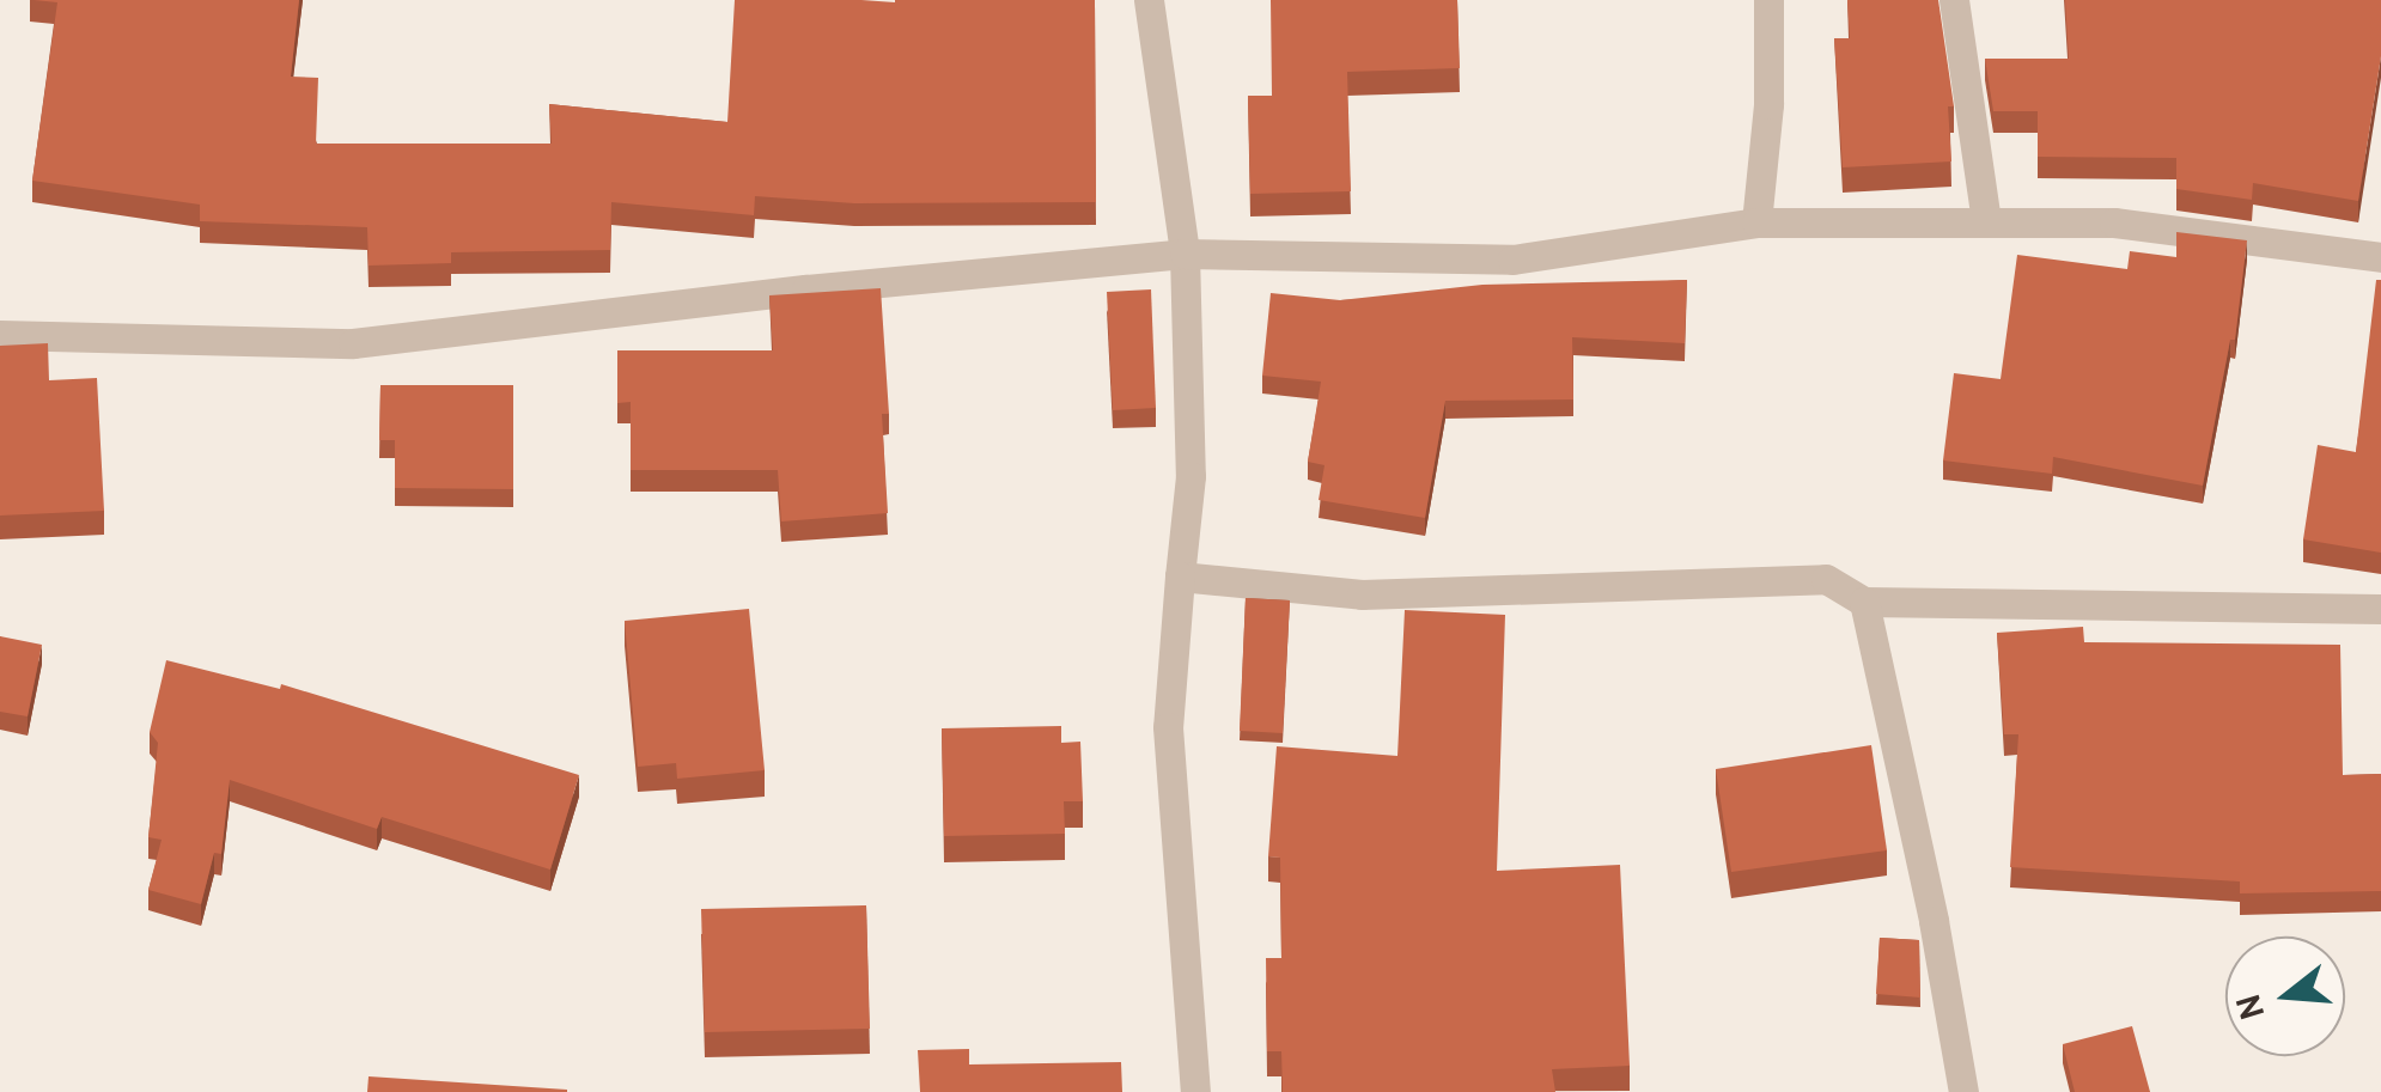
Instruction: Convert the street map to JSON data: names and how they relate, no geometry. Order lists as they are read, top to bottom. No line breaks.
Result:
{"north":"left"}
